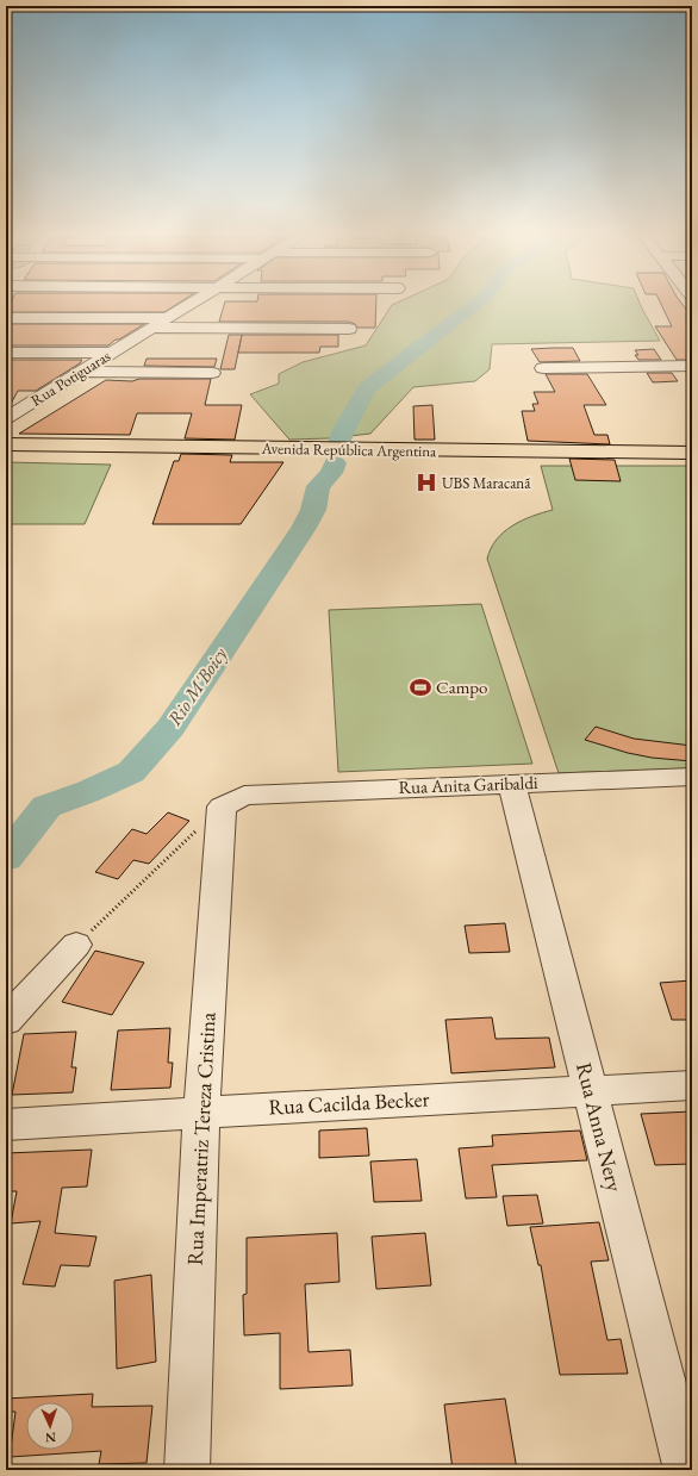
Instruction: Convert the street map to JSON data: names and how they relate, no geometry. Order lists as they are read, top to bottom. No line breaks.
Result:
{"streets":{"main road":["Avenida República Argentina"],"street":["Rua Potiguaras","Rua Anita Garibaldi","Rua Cacilda Becker","Rua Anna Nery","Rua Imperatriz Tereza Cristina"]},"crossings":[["Rua Anita Garibaldi","Rua Anna Nery"],["Rua Anita Garibaldi","Rua Imperatriz Tereza Cristina"],["Rua Cacilda Becker","Rua Anna Nery"],["Rua Cacilda Becker","Rua Imperatriz Tereza Cristina"]],"water":["Rio M'Boicy"],"places":{"hospital":["UBS Maracanã"],"sports":["Campo"]},"north":"bottom"}
